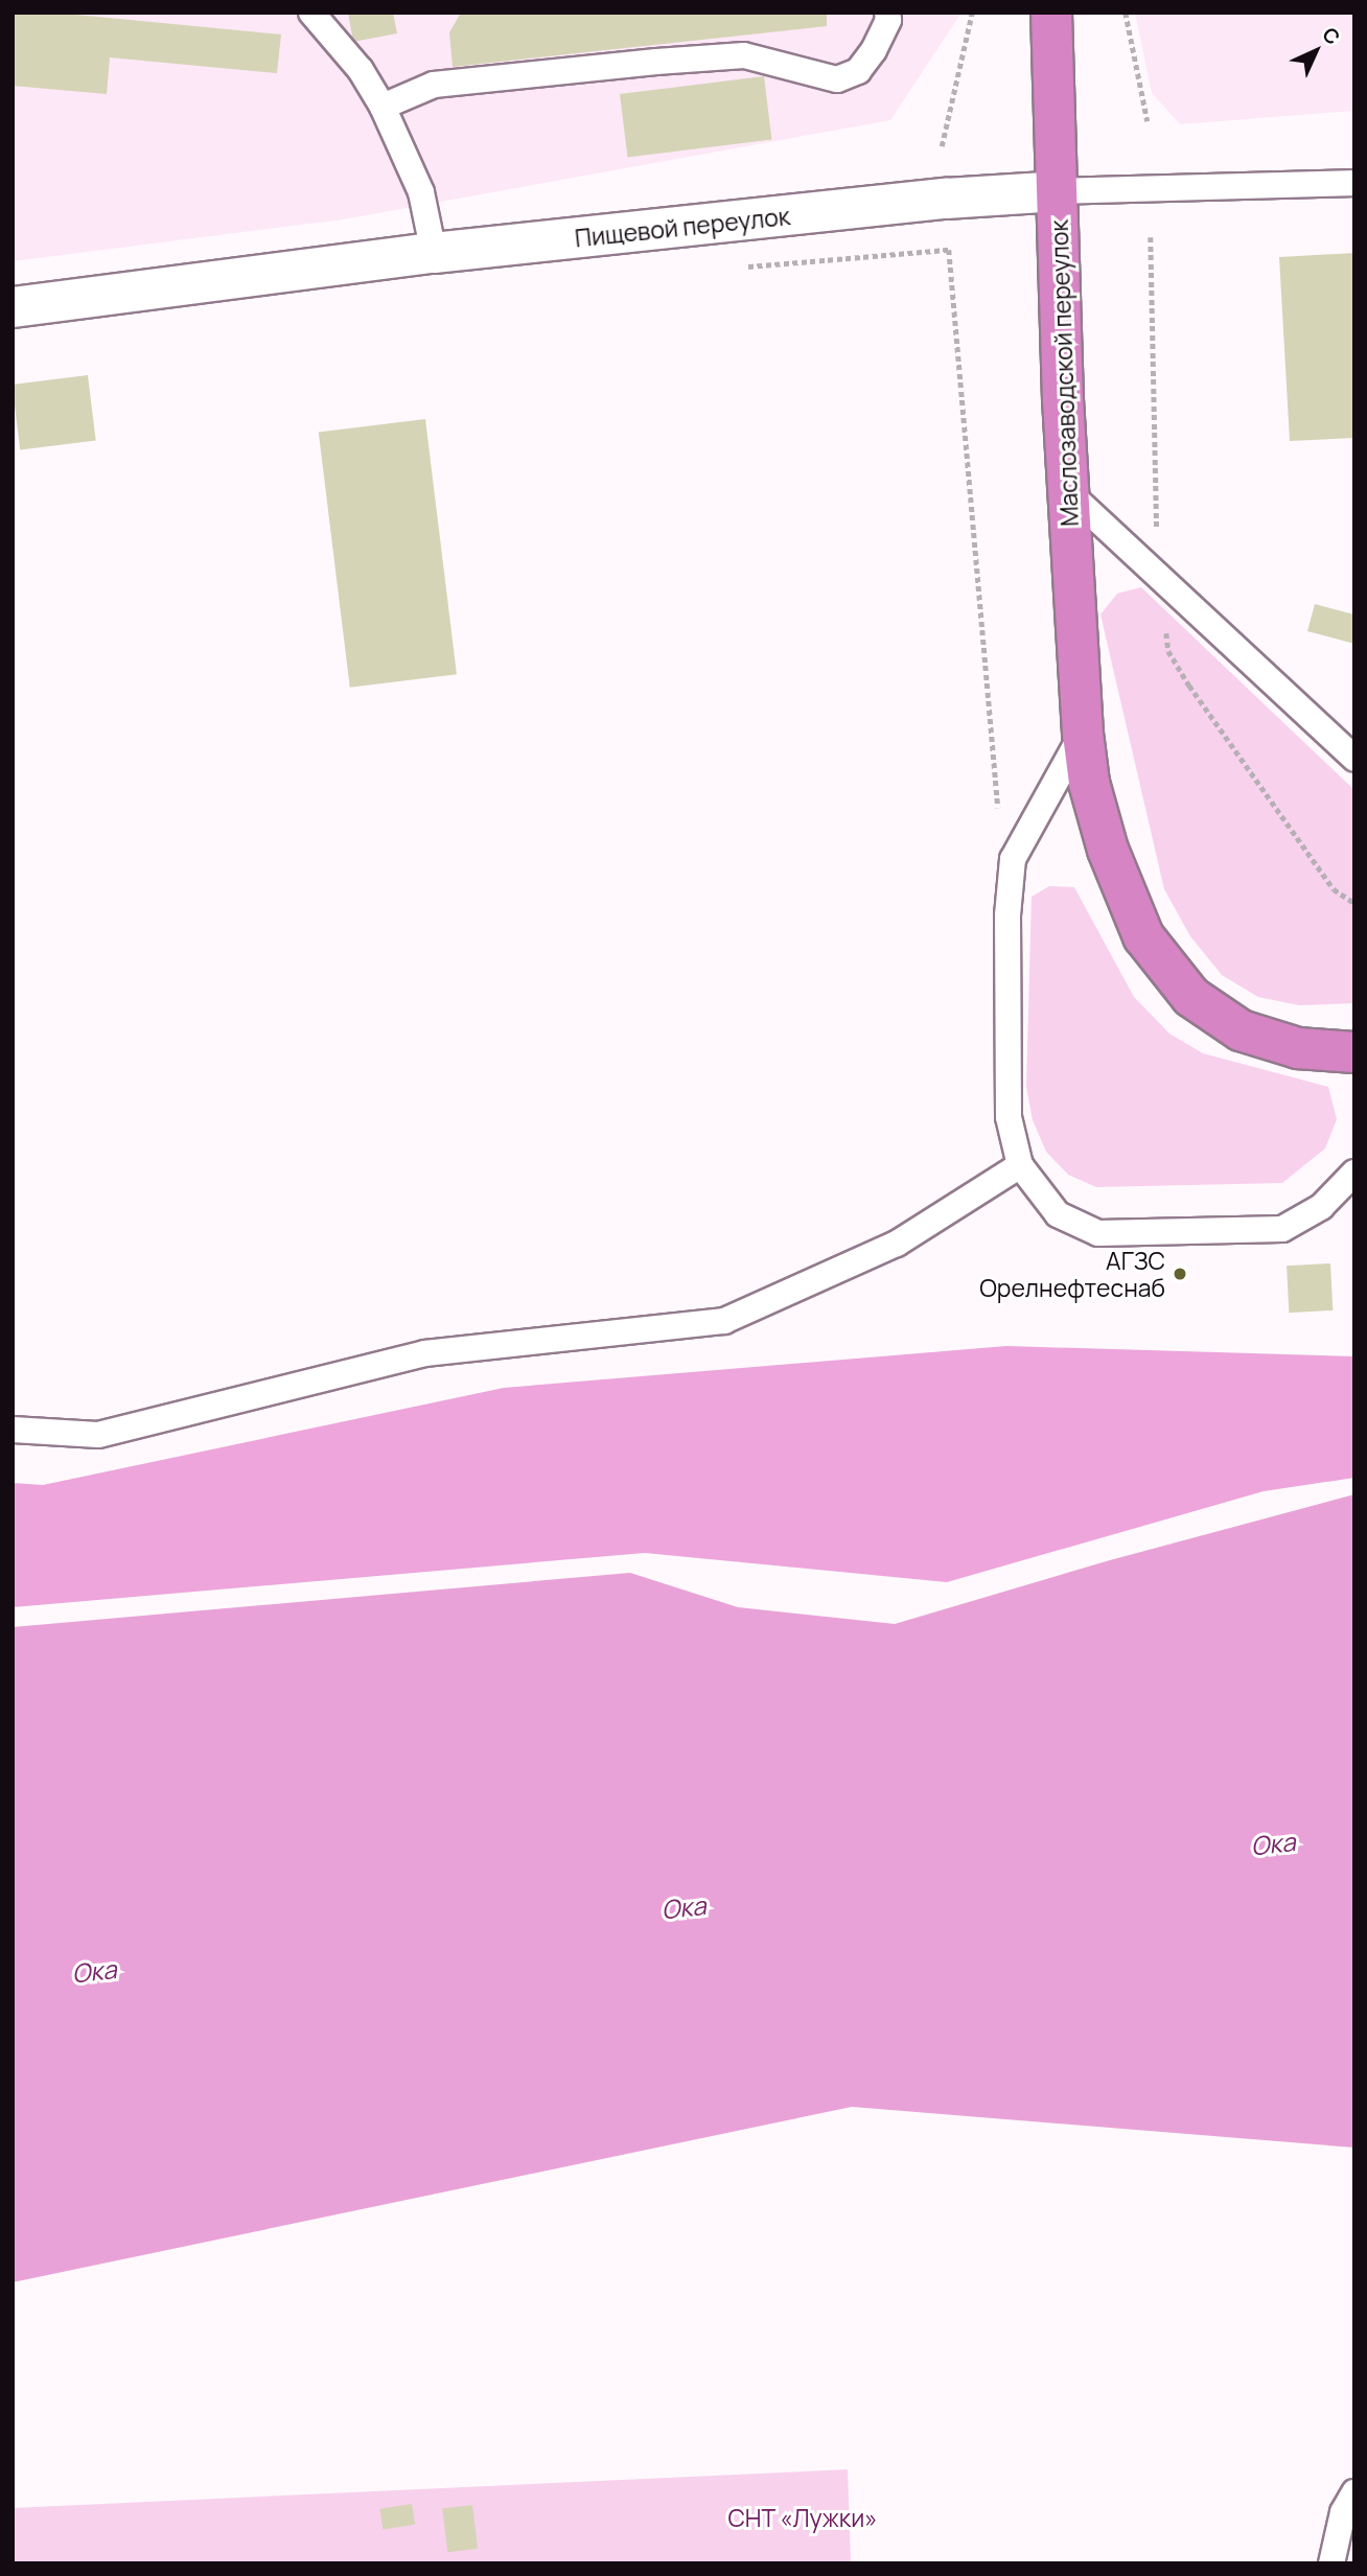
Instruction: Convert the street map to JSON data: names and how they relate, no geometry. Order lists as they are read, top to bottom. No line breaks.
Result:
{"streets":{"highway":["Маслозаводской переулок"],"street":["Пищевой переулок"]},"crossings":[["Пищевой переулок","Маслозаводской переулок"]],"water":["Ока"],"parks":["СНТ «Лужки»"],"places":["АГЗС Орелнефтеснаб"],"north":"top right"}
